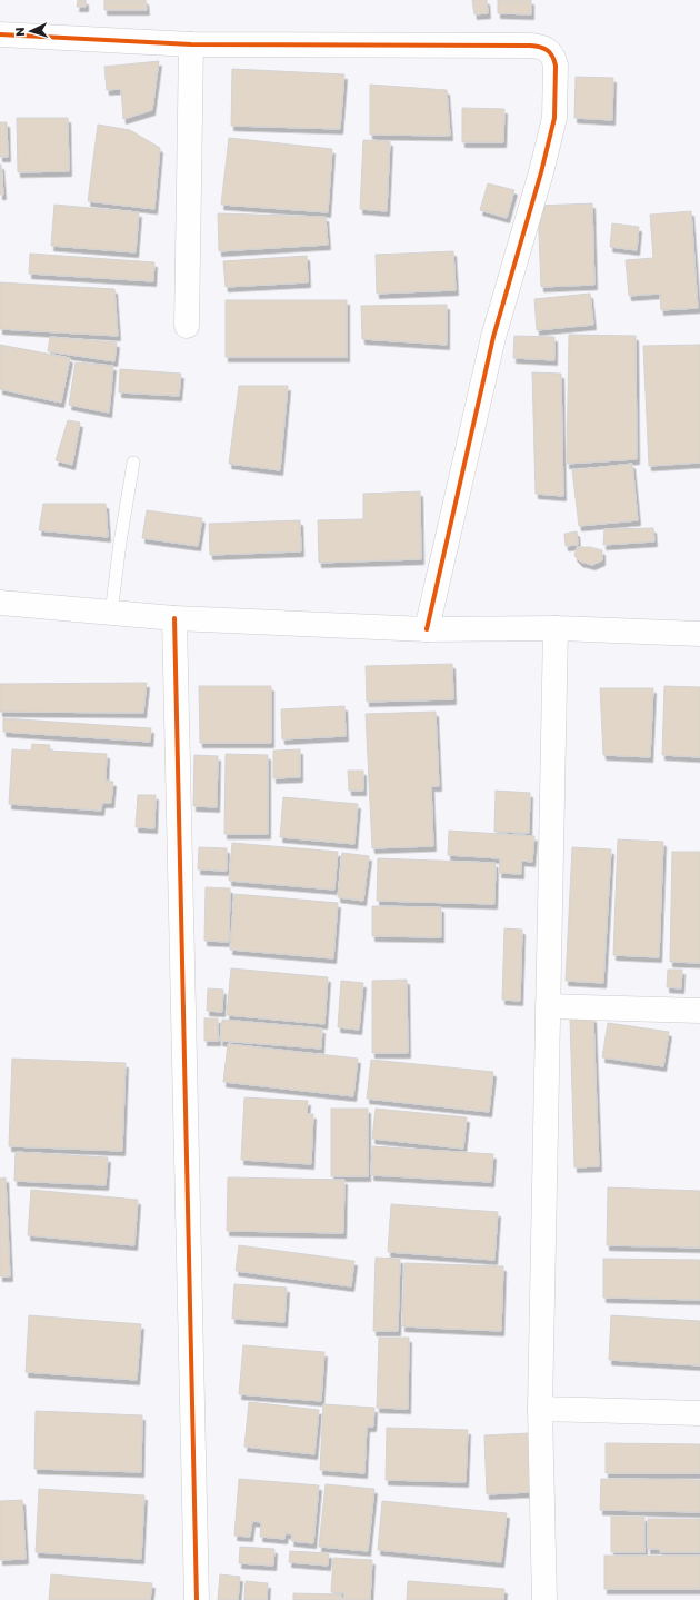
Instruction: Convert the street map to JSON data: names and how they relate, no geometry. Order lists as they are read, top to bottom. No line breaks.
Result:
{"north":"left"}
